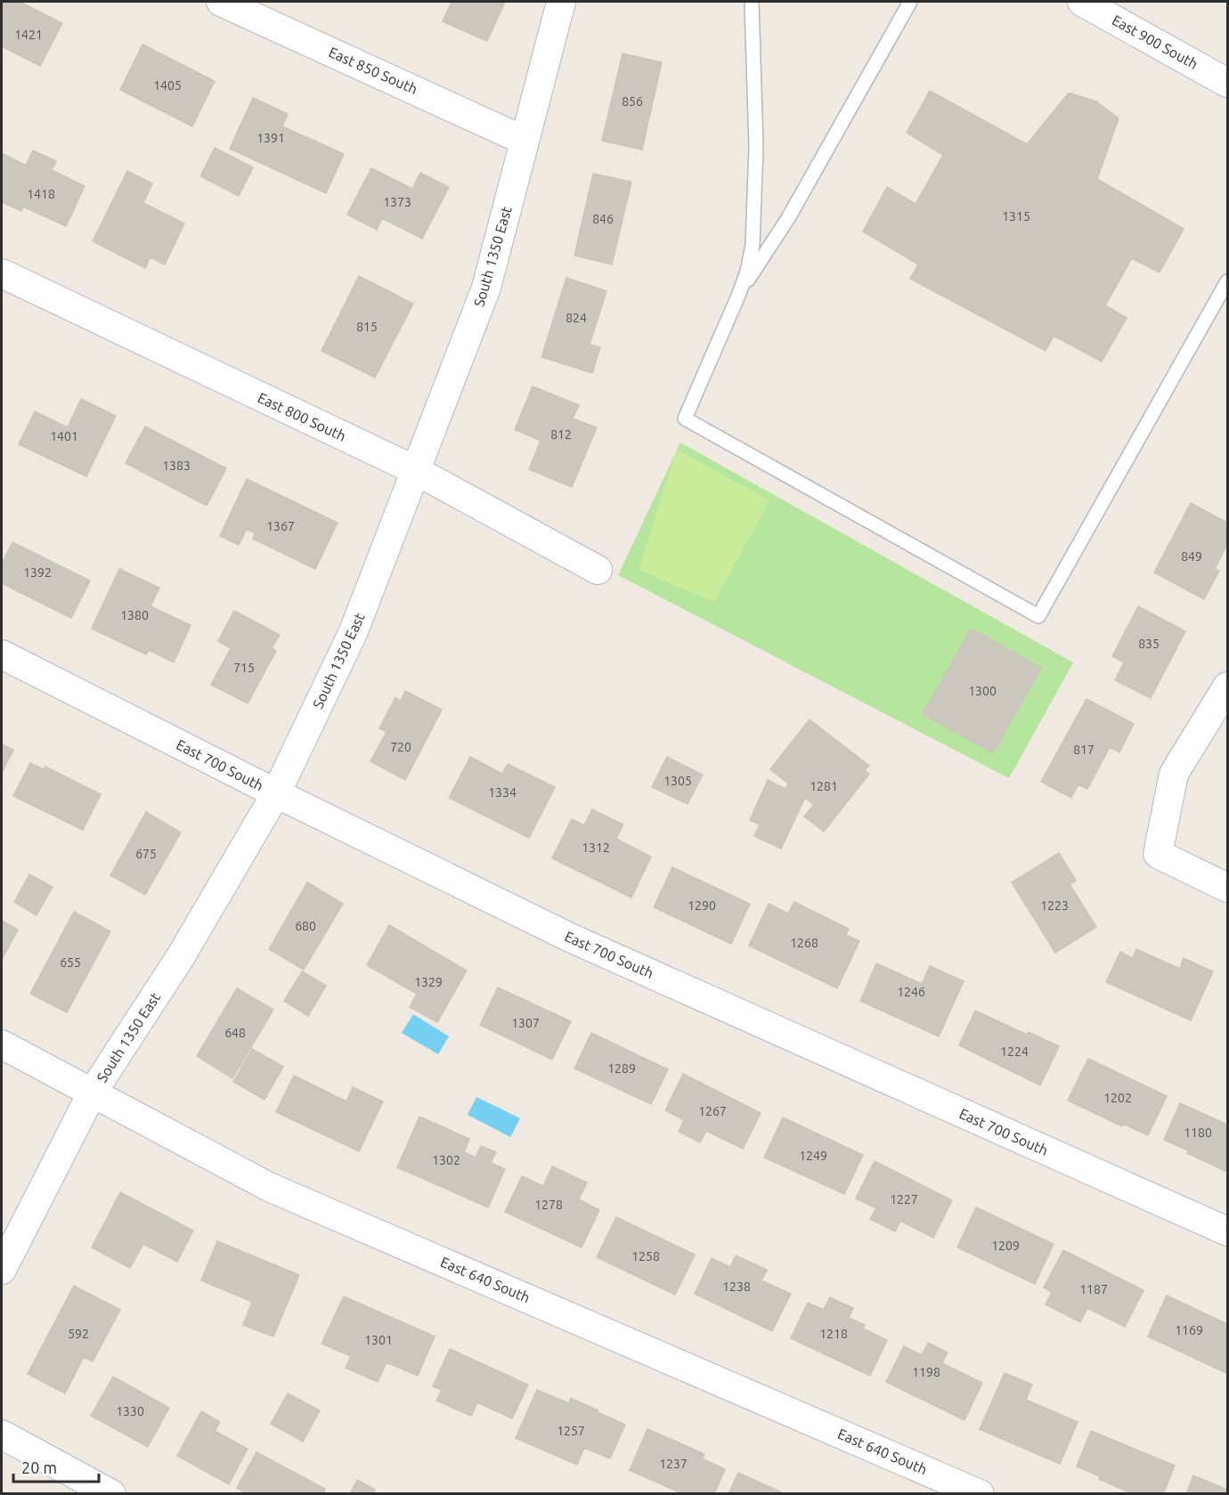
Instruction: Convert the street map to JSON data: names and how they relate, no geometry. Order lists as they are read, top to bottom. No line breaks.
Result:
{"streets":{"street":["East 900 South","East 850 South","South 1350 East","East 800 South","East 700 South","East 640 South"]},"crossings":[["East 850 South","South 1350 East"],["South 1350 East","East 800 South"],["South 1350 East","East 700 South"],["South 1350 East","East 640 South"]],"house_numbers":["1421","1405","856","1391","1418","1373","1315","846","824","815","812","1401","1383","1367","849","1392","1380","835","715","1300","720","817","1305","1281","1334","1312","675","1290","1223","680","1268","655","1329","1246","1307","648","1224","1289","1202","1267","1180","1249","1302","1227","1278","1209","1258","1238","1187","1169","592","1218","1301","1198","1330","1257","1237"],"scale_bar":"20 m"}
